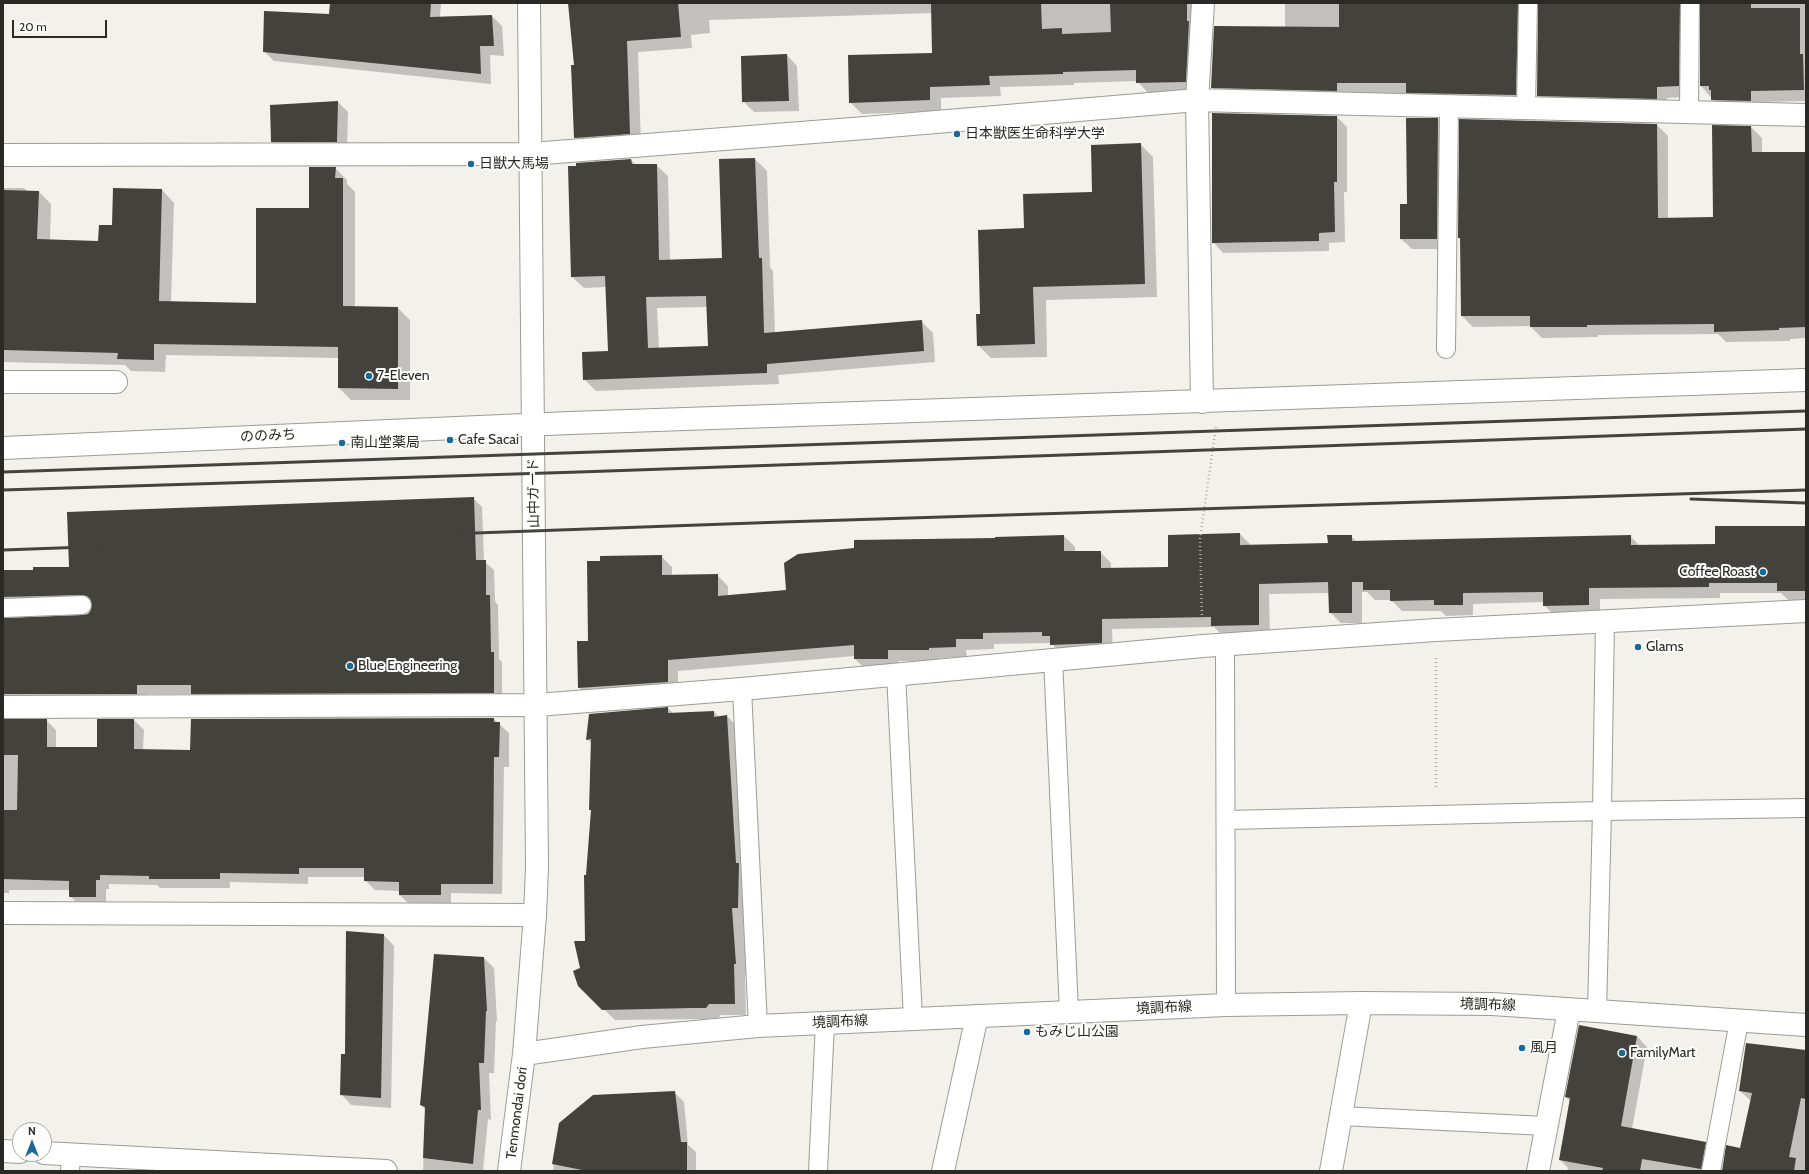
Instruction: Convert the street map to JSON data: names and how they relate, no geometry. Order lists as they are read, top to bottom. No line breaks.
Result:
{"streets":{"street":["ののみち","山中ガード","境調布線","Tenmondai dori"]},"crossings":[["ののみち","山中ガード"],["山中ガード","Tenmondai dori"],["境調布線","Tenmondai dori"]],"places":["日本獣医生命科学大学","日獣大馬場","7-Eleven","Cafe Sacai","南山堂薬局","Coffee Roast","Glams","Blue Engineering","もみじ山公園","風月","FamilyMart"],"scale_bar":"20 m","north":"top"}
